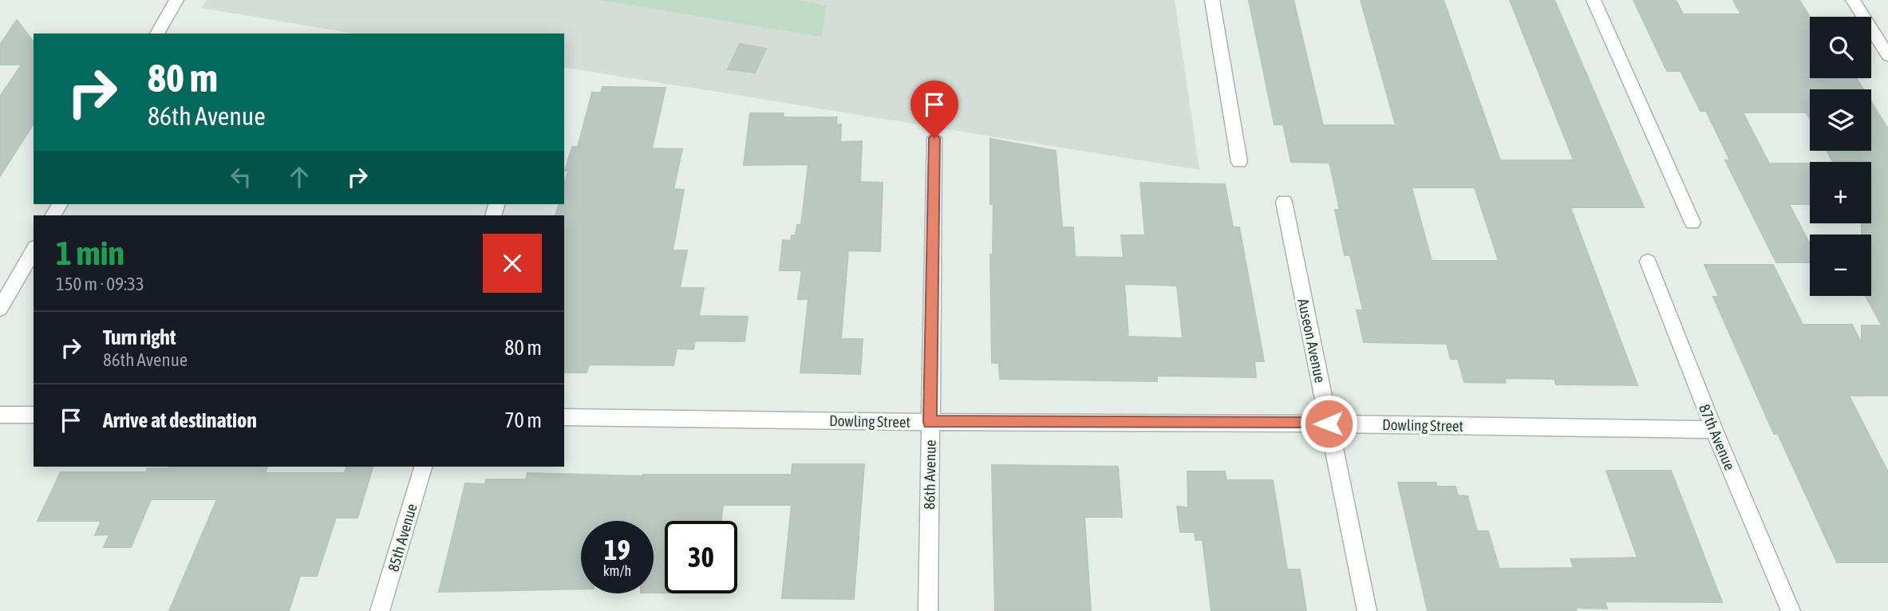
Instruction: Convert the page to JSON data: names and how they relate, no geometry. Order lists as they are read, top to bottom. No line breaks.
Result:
{"streets":{"street":["Auseon Avenue","Dowling Street","87th Avenue","86th Avenue","85th Avenue"]},"crossings":[["Auseon Avenue","Dowling Street"],["Dowling Street","87th Avenue"],["Dowling Street","86th Avenue"]],"page":{"map_buttons":["+","−"],"turn":["80 m","86th Avenue"],"heading":["1 min","150 m · 09:33"],"list":[{"name":"Turn right","note":"86th Avenue","value":"80 m"},{"name":"Arrive at destination","value":"70 m"}],"speed":"19 km/h","limit":"30"}}
